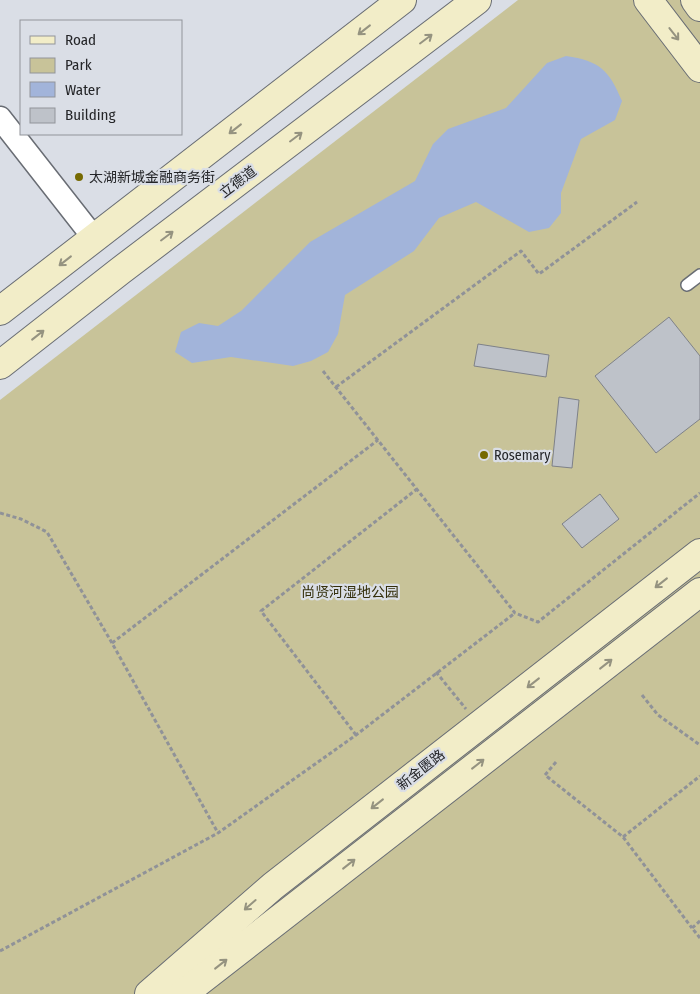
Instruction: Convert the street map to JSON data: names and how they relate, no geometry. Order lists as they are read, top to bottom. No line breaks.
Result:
{"streets":{"street":["立德道","新金匮路"]},"parks":["尚贤河湿地公园"],"places":["太湖新城金融商务街","Rosemary"],"legend":["Road","Park","Water","Building"]}
